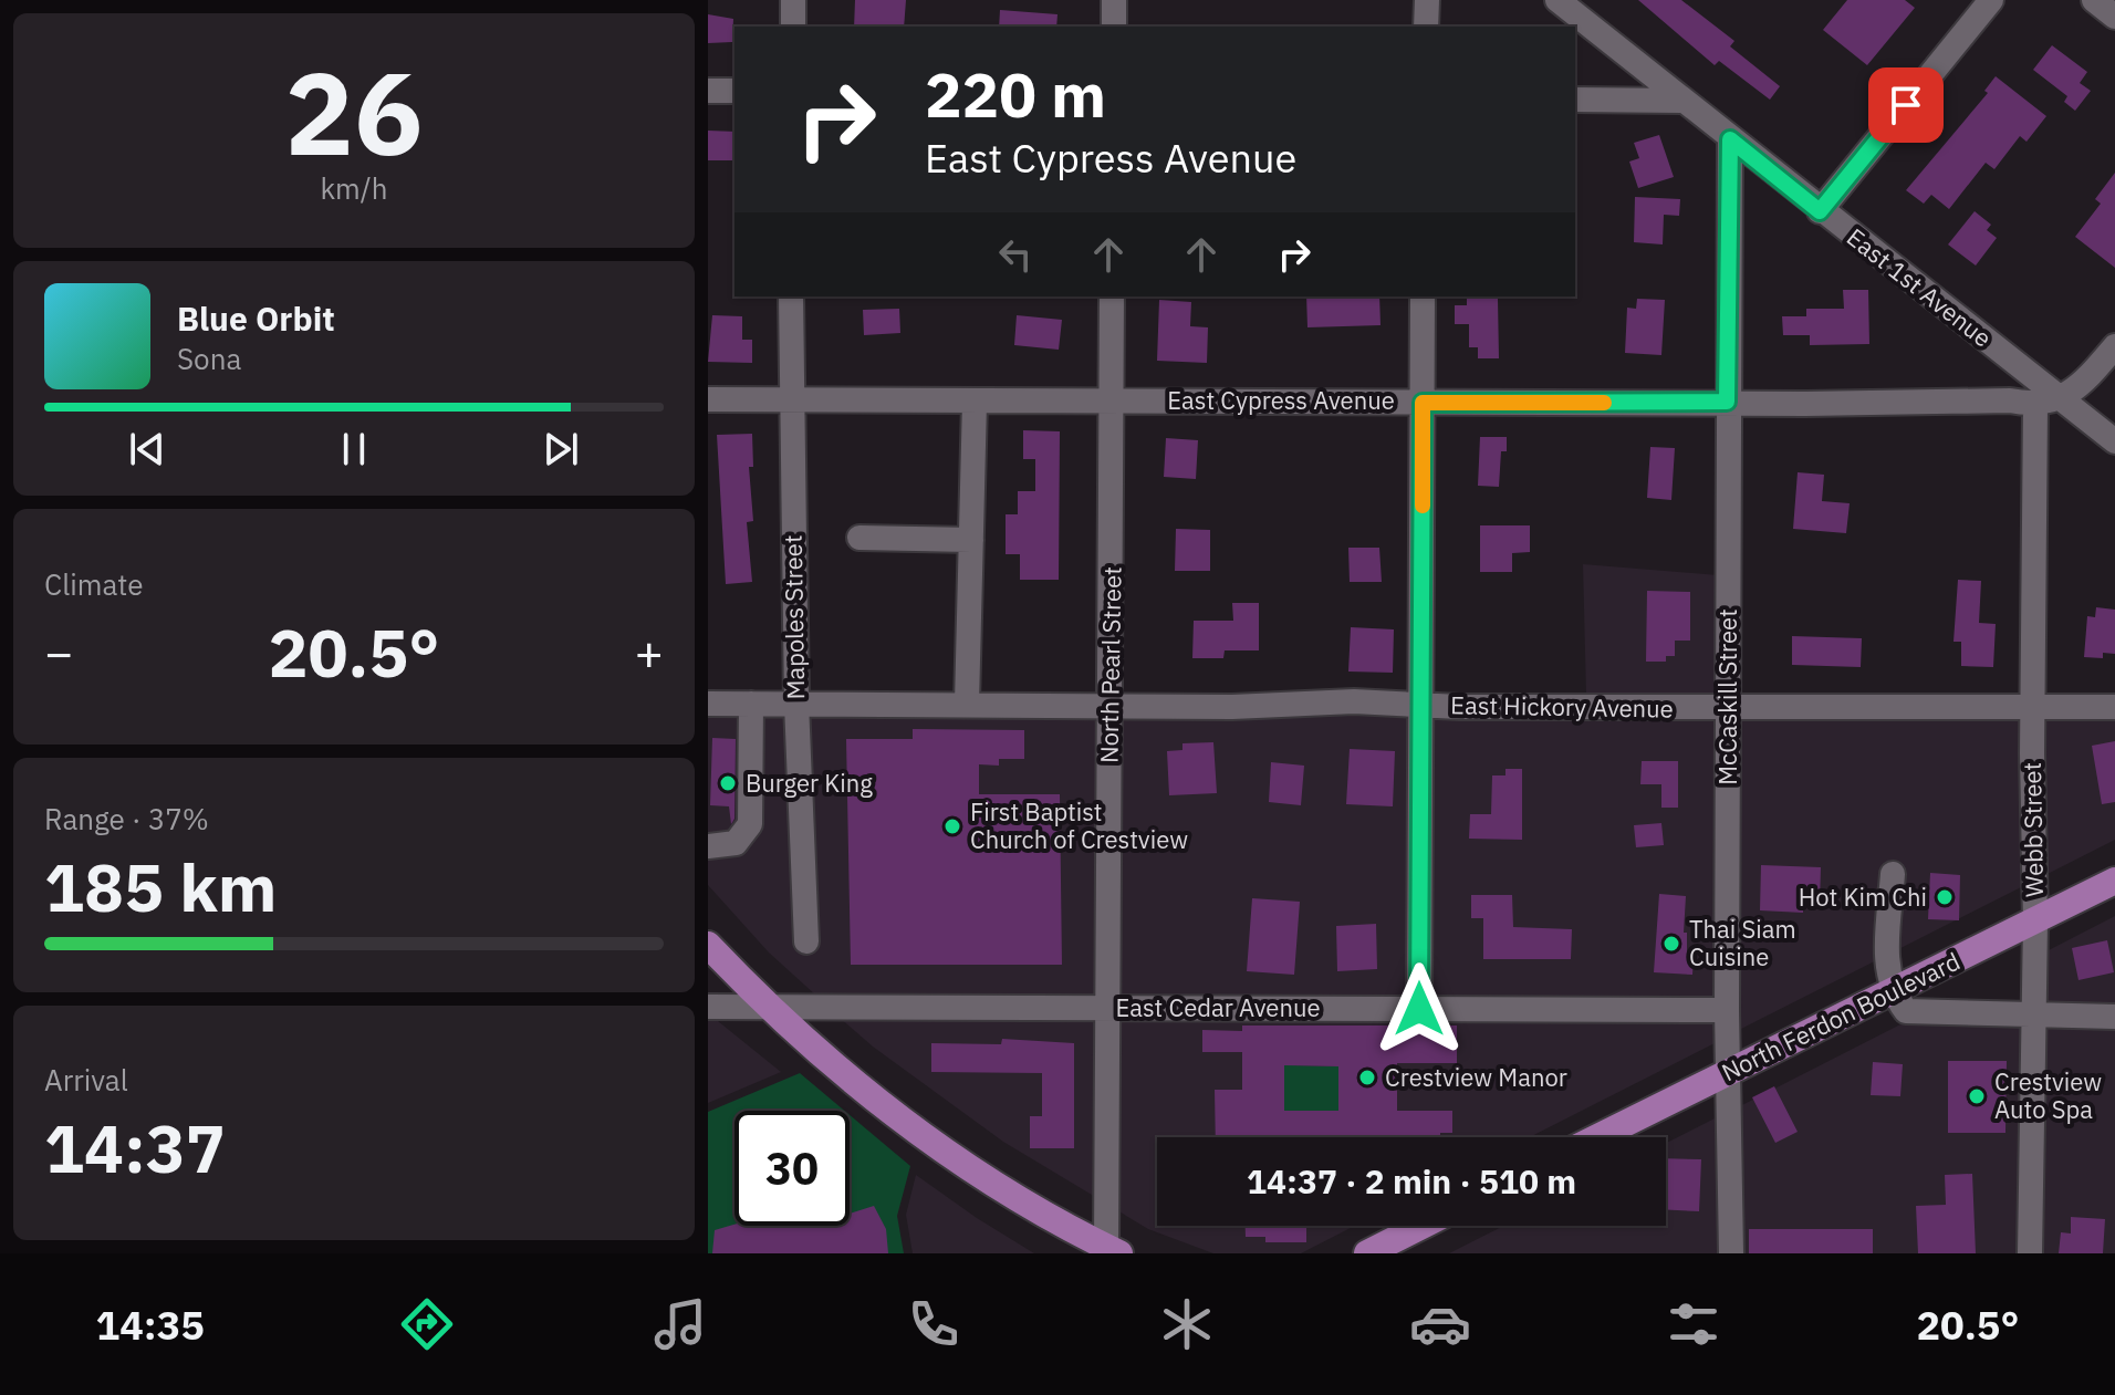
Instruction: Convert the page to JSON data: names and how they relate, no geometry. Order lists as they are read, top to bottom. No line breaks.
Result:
{"streets":{"main road":["North Ferdon Boulevard"],"street":["East 1st Avenue","East Cypress Avenue","Mapoles Street","North Pearl Street","McCaskill Street","East Hickory Avenue","Webb Street","East Cedar Avenue"]},"crossings":[["East 1st Avenue","East Cypress Avenue"],["East 1st Avenue","McCaskill Street"],["East 1st Avenue","Webb Street"],["East Cypress Avenue","Mapoles Street"],["East Cypress Avenue","North Pearl Street"],["East Cypress Avenue","McCaskill Street"],["East Cypress Avenue","Webb Street"],["Mapoles Street","East Hickory Avenue"],["North Pearl Street","East Hickory Avenue"],["North Pearl Street","East Cedar Avenue"],["McCaskill Street","East Hickory Avenue"],["McCaskill Street","East Cedar Avenue"],["McCaskill Street","North Ferdon Boulevard"],["East Hickory Avenue","Webb Street"],["Webb Street","North Ferdon Boulevard"]],"places":["Burger King","First Baptist Church of Crestview","Hot Kim Chi","Thai Siam Cuisine","Crestview Manor","Crestview Auto Spa"],"page":{"tile":[["26","km/h"],"Climate",["Range · 37%","185 km"],["Arrival","14:37"]],"turn":["220 m","East Cypress Avenue"],"song":["Blue Orbit","Sona"],"heat":["−","20.5°","+"],"limit":"30","trip":"14:37 · 2 min · 510 m","tabs":["14:35","20.5°"]}}
